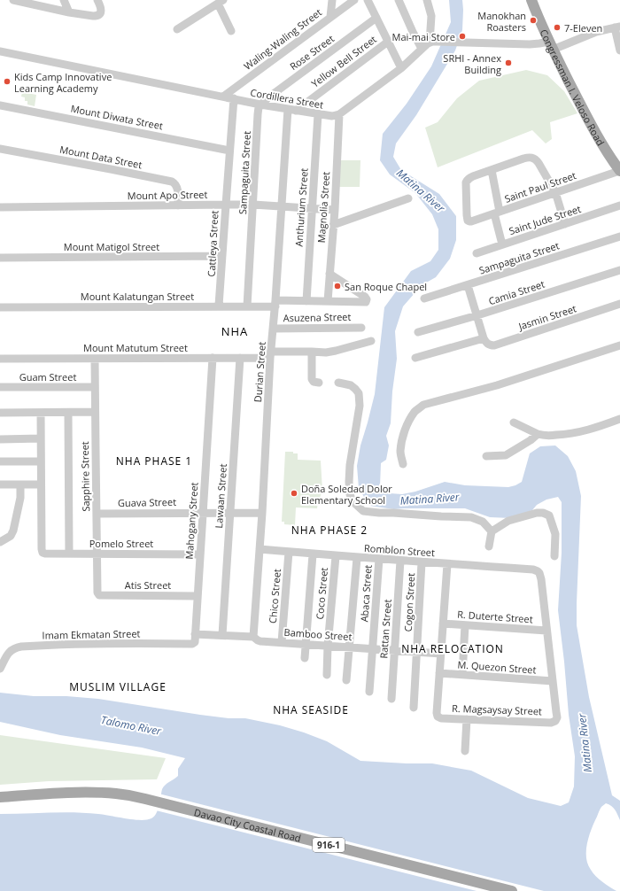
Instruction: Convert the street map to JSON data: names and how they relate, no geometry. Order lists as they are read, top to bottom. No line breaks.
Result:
{"streets":{"main road":["Congressman I. Veloso Road","Davao City Coastal Road","916-1"],"street":["Waling-Waling Street","Rose Street","Yellow Bell Street","Cordillera Street","Mount Diwata Street","Mount Data Street","Sampaguita Street","Saint Paul Street","Mount Apo Street","Anthurium Street","Magnolia Street","Saint Jude Street","Cattleya Street","Mount Matigol Street","Camia Street","Mount Kalatungan Street","Asuzena Street","Jasmin Street","Mount Matutum Street","Durian Street","Guam Street","Sapphire Street","Lawaan Street","Guava Street","Mahogany Street","Pomelo Street","Romblon Street","Atis Street","Coco Street","Abaca Street","Chico Street","Cogon Street","R. Duterte Street","Rattan Street","Imam Ekmatan Street","Bamboo Street","M. Quezon Street","R. Magsaysay Street"]},"crossings":[["Waling-Waling Street","Cordillera Street"],["Rose Street","Cordillera Street"],["Rose Street","Sampaguita Street"],["Yellow Bell Street","Cordillera Street"],["Yellow Bell Street","Durian Street"],["Congressman I. Veloso Road","Saint Paul Street"],["Cordillera Street","Sampaguita Street"],["Cordillera Street","Anthurium Street"],["Cordillera Street","Magnolia Street"],["Cordillera Street","Cattleya Street"],["Cordillera Street","Durian Street"],["Mount Diwata Street","Cattleya Street"],["Mount Data Street","Mount Apo Street"],["Sampaguita Street","Mount Apo Street"],["Sampaguita Street","Mount Kalatungan Street"],["Mount Apo Street","Anthurium Street"],["Mount Apo Street","Magnolia Street"],["Mount Apo Street","Cattleya Street"],["Mount Apo Street","Durian Street"],["Anthurium Street","Mount Kalatungan Street"],["Magnolia Street","Mount Kalatungan Street"],["Cattleya Street","Mount Matigol Street"],["Cattleya Street","Mount Kalatungan Street"],["Mount Kalatungan Street","Durian Street"],["Asuzena Street","Durian Street"],["Mount Matutum Street","Durian Street"],["Mount Matutum Street","Sapphire Street"],["Mount Matutum Street","Lawaan Street"],["Mount Matutum Street","Mahogany Street"],["Durian Street","Guava Street"],["Durian Street","Romblon Street"],["Durian Street","Bamboo Street"],["Guam Street","Sapphire Street"],["Sapphire Street","Guava Street"],["Sapphire Street","Pomelo Street"],["Sapphire Street","Atis Street"],["Lawaan Street","Guava Street"],["Lawaan Street","Bamboo Street"],["Guava Street","Mahogany Street"],["Mahogany Street","Pomelo Street"],["Mahogany Street","Atis Street"],["Mahogany Street","Imam Ekmatan Street"],["Mahogany Street","Bamboo Street"],["Romblon Street","Coco Street"],["Romblon Street","Abaca Street"],["Romblon Street","Chico Street"],["Romblon Street","Cogon Street"],["Romblon Street","R. Duterte Street"],["Romblon Street","Rattan Street"],["Coco Street","Bamboo Street"],["Abaca Street","Bamboo Street"],["Chico Street","Bamboo Street"],["Cogon Street","Bamboo Street"],["Rattan Street","Bamboo Street"],["M. Quezon Street","R. Magsaysay Street"]],"districts":["NHA","NHA PHASE 1","NHA PHASE 2","NHA RELOCATION","MUSLIM VILLAGE","NHA SEASIDE"],"water":["Matina River","Talomo River"],"places":["Manokhan Roasters","7-Eleven","Mai-mai Store","SRHI - Annex Building","Kids Camp Innovative Learning Academy","San Roque Chapel","Doña Soledad Dolor Elementary School"]}
